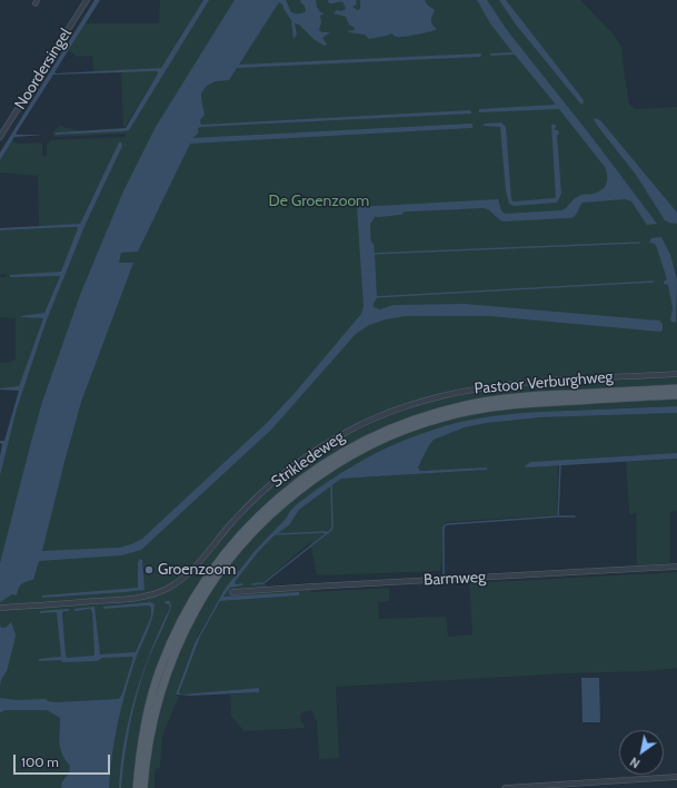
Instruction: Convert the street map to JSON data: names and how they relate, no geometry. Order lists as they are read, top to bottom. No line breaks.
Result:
{"streets":{"main road":["Strikledeweg"],"street":["Noordersingel","Pastoor Verburghweg","Barmweg"]},"parks":["De Groenzoom"],"places":["Groenzoom"],"scale_bar":"100 m","north":"bottom left"}
